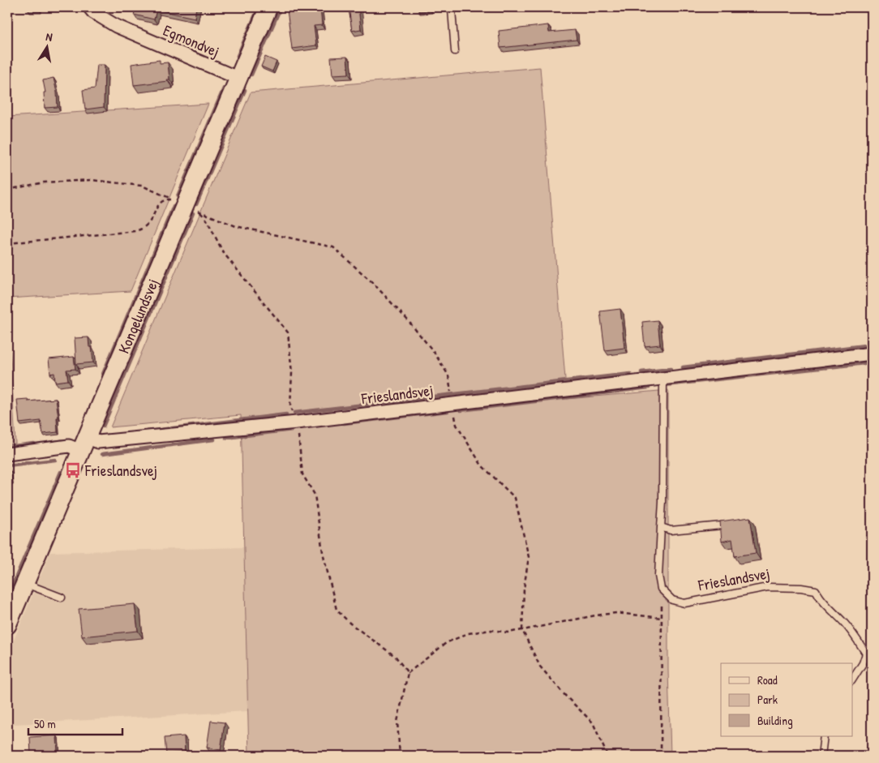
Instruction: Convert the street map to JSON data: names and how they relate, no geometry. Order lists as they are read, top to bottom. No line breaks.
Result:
{"streets":{"street":["Egmondvej","Kongelundsvej","Frieslandsvej"]},"crossings":[["Egmondvej","Kongelundsvej"],["Kongelundsvej","Frieslandsvej"]],"places":{"bus stop":["Frieslandsvej"]},"legend":["Road","Park","Building"],"scale_bar":"50 m","north":"top"}
